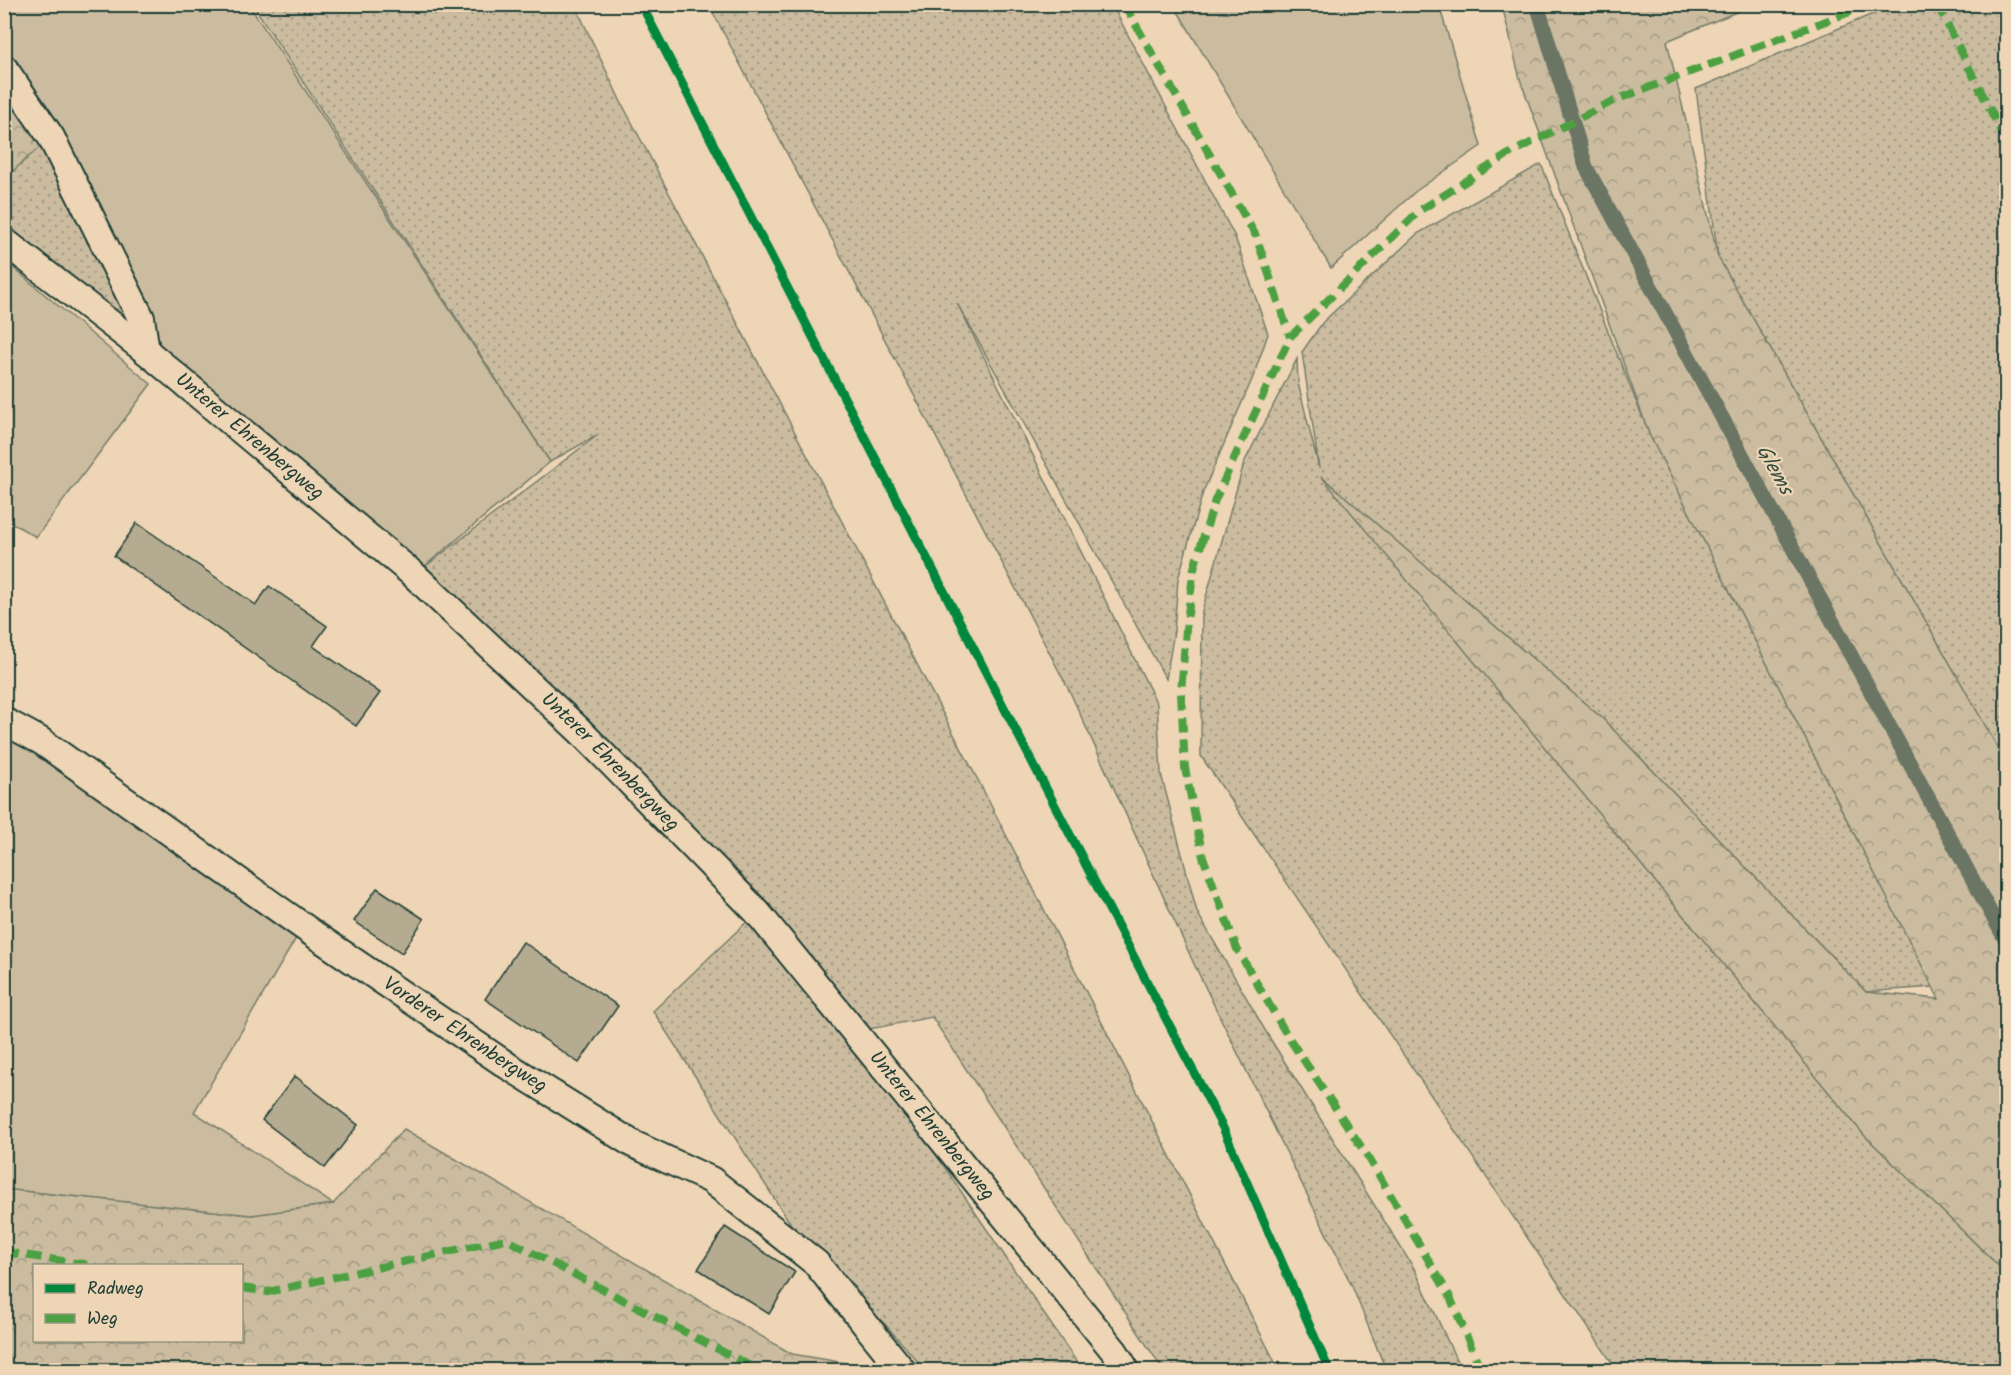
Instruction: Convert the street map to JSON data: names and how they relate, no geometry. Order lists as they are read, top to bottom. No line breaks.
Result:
{"streets":{"lane":["Unterer Ehrenbergweg","Vorderer Ehrenbergweg"]},"water":["Glems"],"legend":["Radweg","Weg"]}
